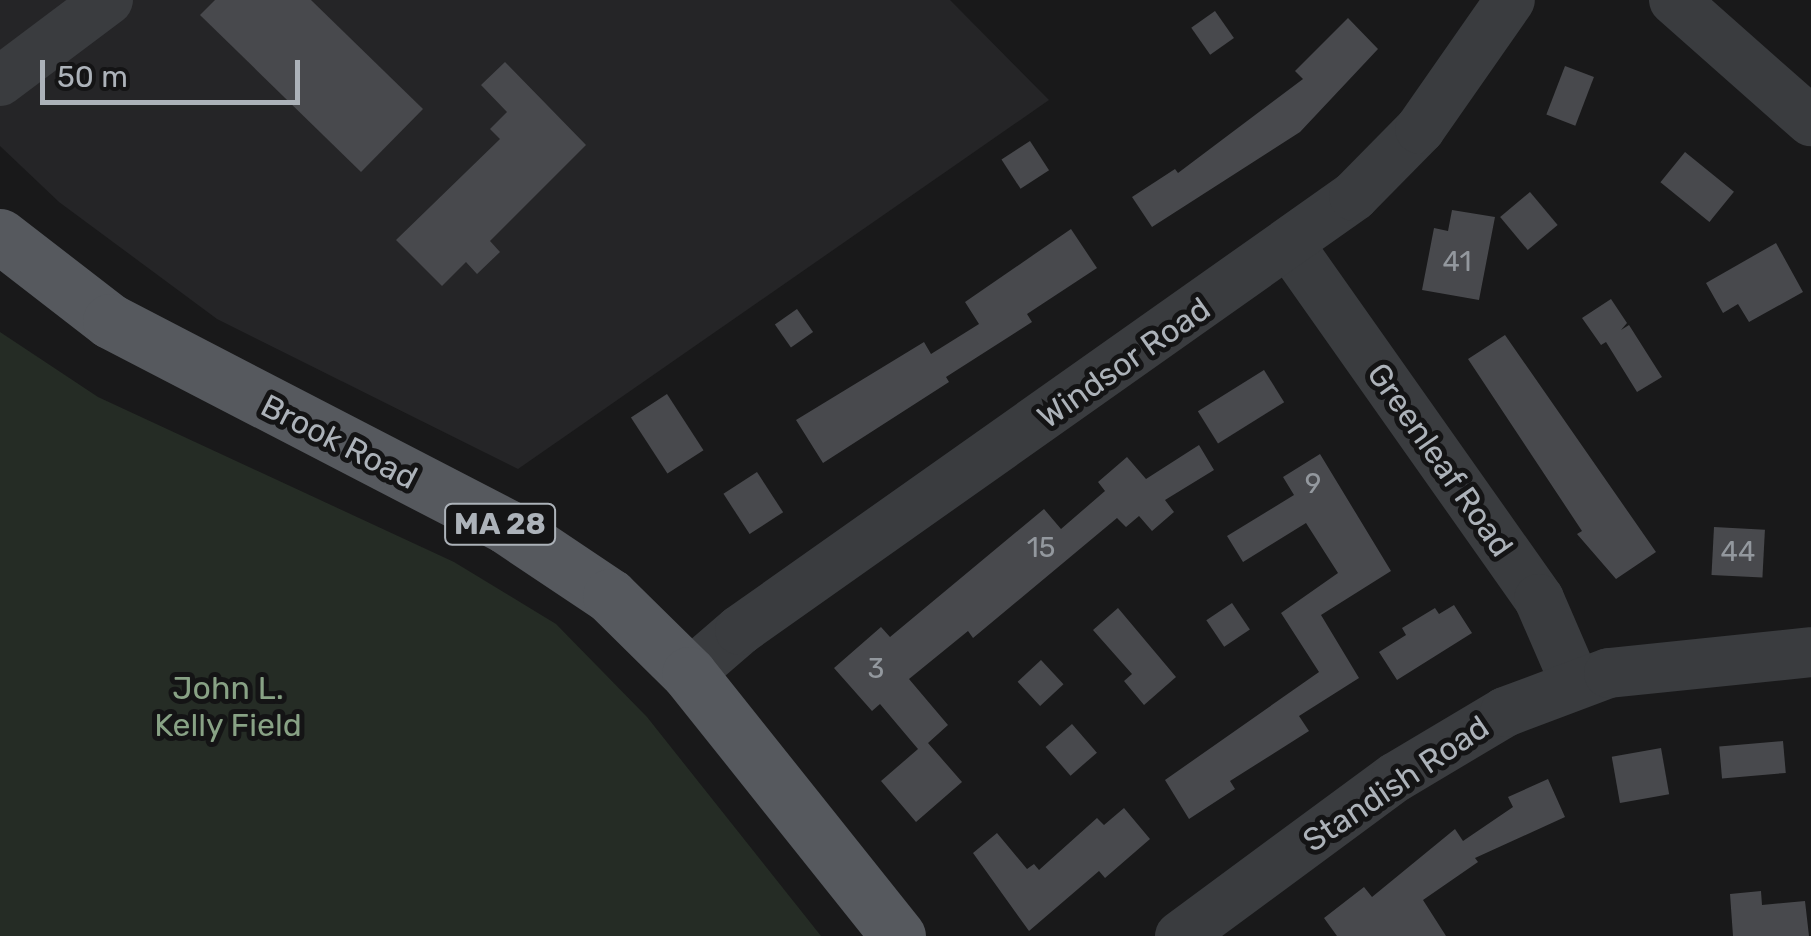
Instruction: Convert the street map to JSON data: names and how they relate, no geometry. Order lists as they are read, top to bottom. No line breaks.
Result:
{"streets":{"main road":["Brook Road","MA 28"],"street":["Windsor Road","Greenleaf Road","Standish Road"]},"crossings":[["Windsor Road","Brook Road"],["Windsor Road","Greenleaf Road"],["Greenleaf Road","Standish Road"]],"parks":["John L. Kelly Field"],"house_numbers":["41","9","15","44","3"],"scale_bar":"50 m"}
